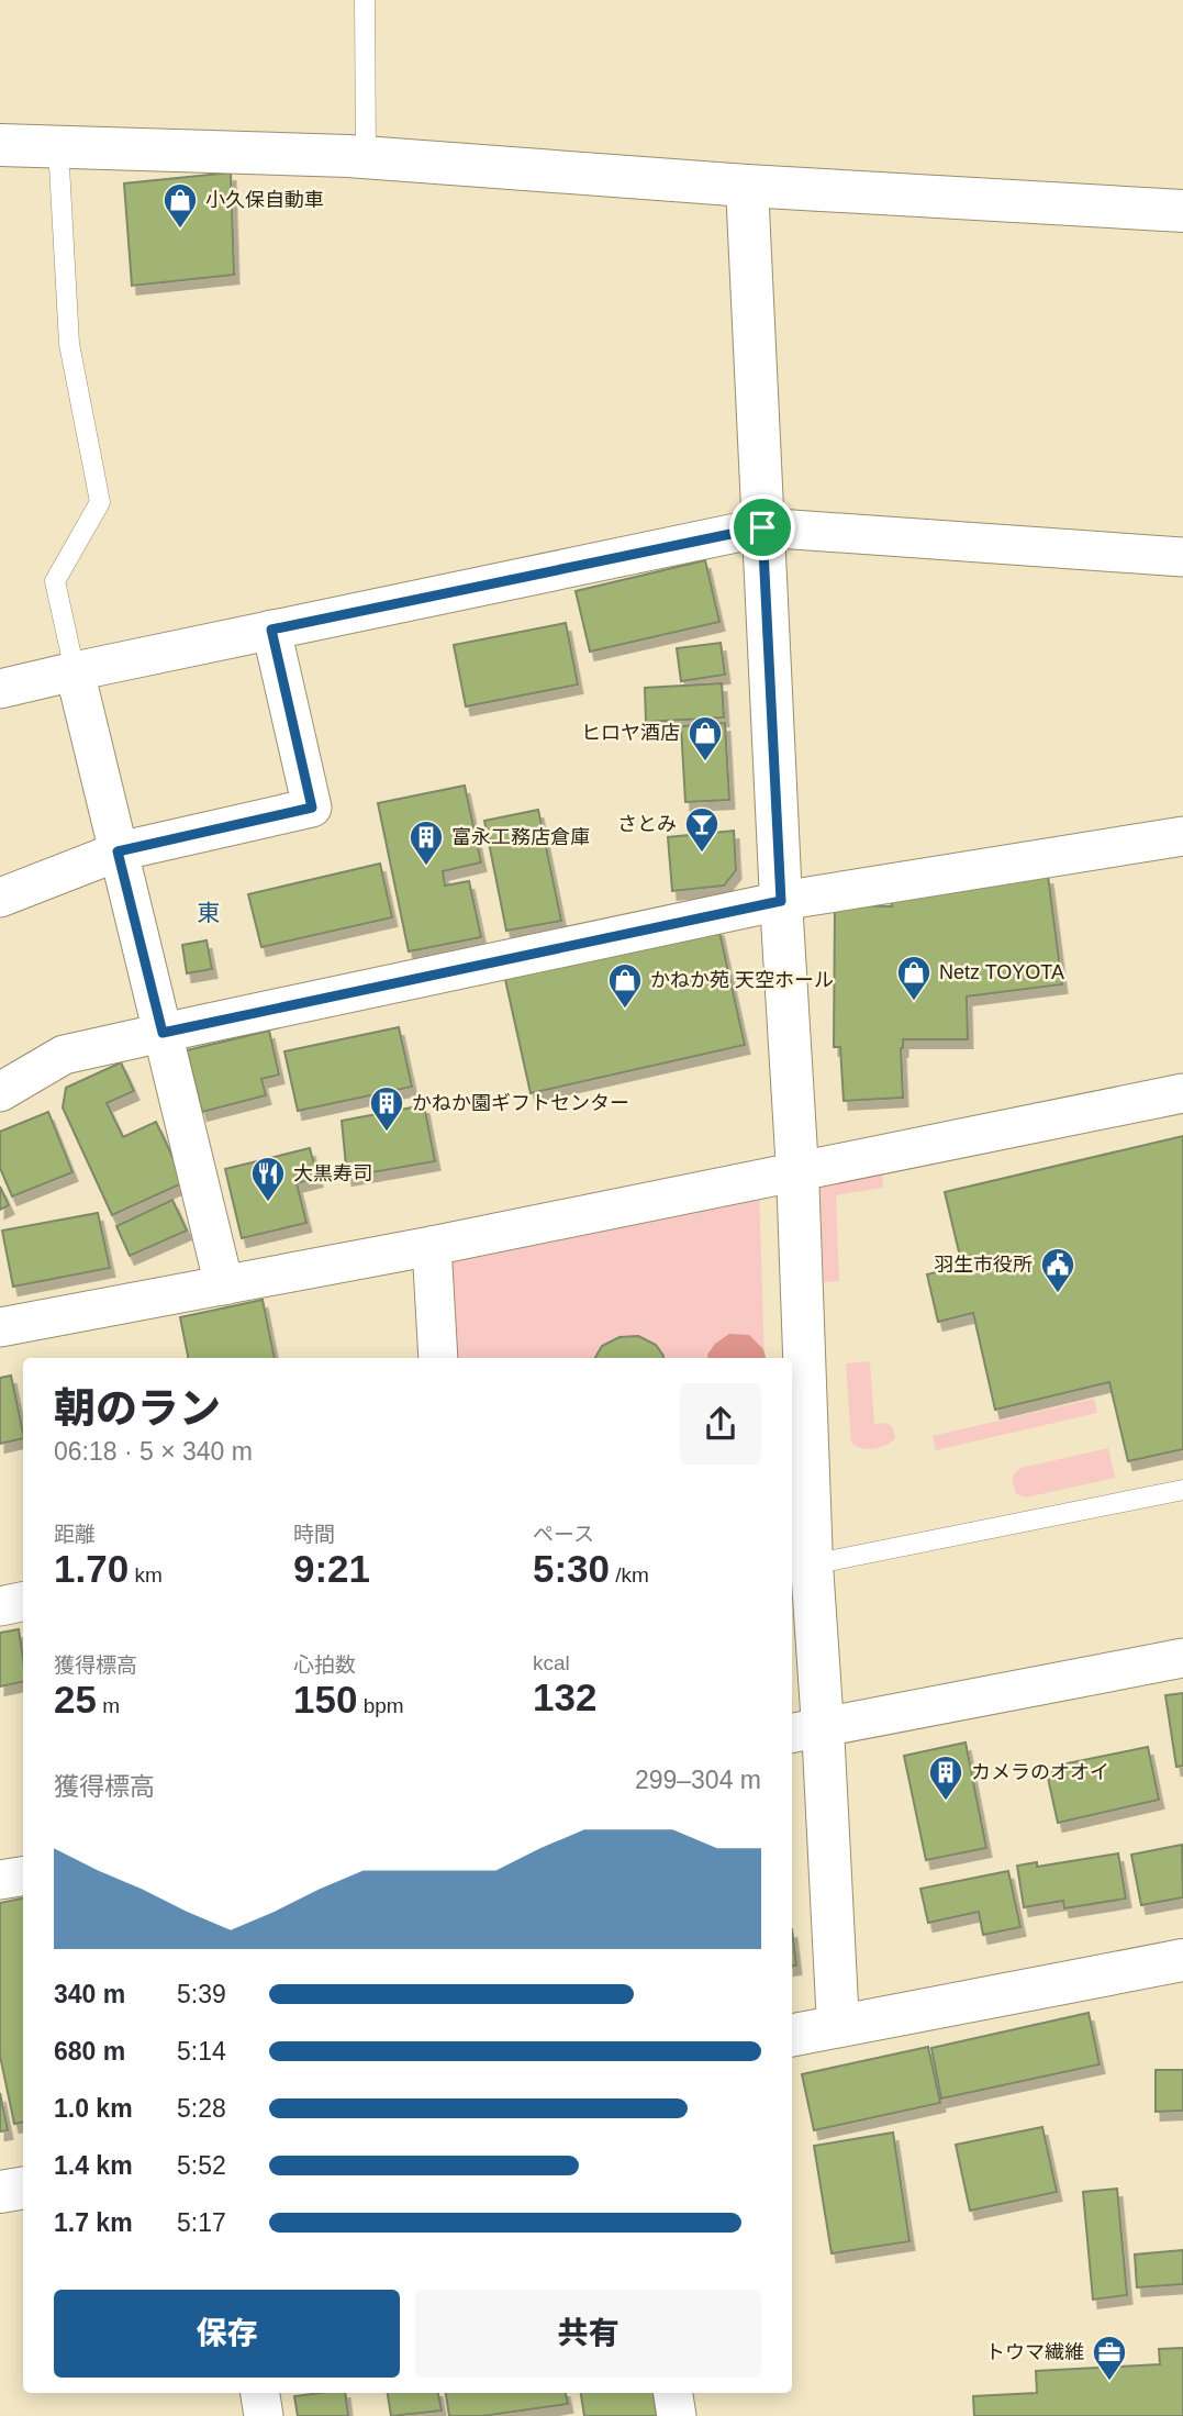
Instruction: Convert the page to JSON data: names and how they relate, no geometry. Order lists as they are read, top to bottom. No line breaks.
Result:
{"districts":["東"],"places":{"shop":["小久保自動車","ヒロヤ酒店","Netz TOYOTA","かねか苑 天空ホール"],"bar":["さとみ"],"building":["富永工務店倉庫","かねか園ギフトセンター","カメラのオオイ"],"restaurant":["大黒寿司"],"public building":["羽生市役所"],"office":["トウマ繊維"]},"page":{"heading":["朝のラン","06:18 · 5 × 340 m"],"stats":[["距離","1.70 km"],["時間","9:21"],["ペース","5:30 /km"],["獲得標高","25 m"],["心拍数","150 bpm"],["kcal","132"]],"chart":["獲得標高","299–304 m"],"list":[{"name":"340 m","note":"5:39"},{"name":"680 m","note":"5:14"},{"name":"1.0 km","note":"5:28"},{"name":"1.4 km","note":"5:52"},{"name":"1.7 km","note":"5:17"}],"buttons":["保存","共有"]}}
